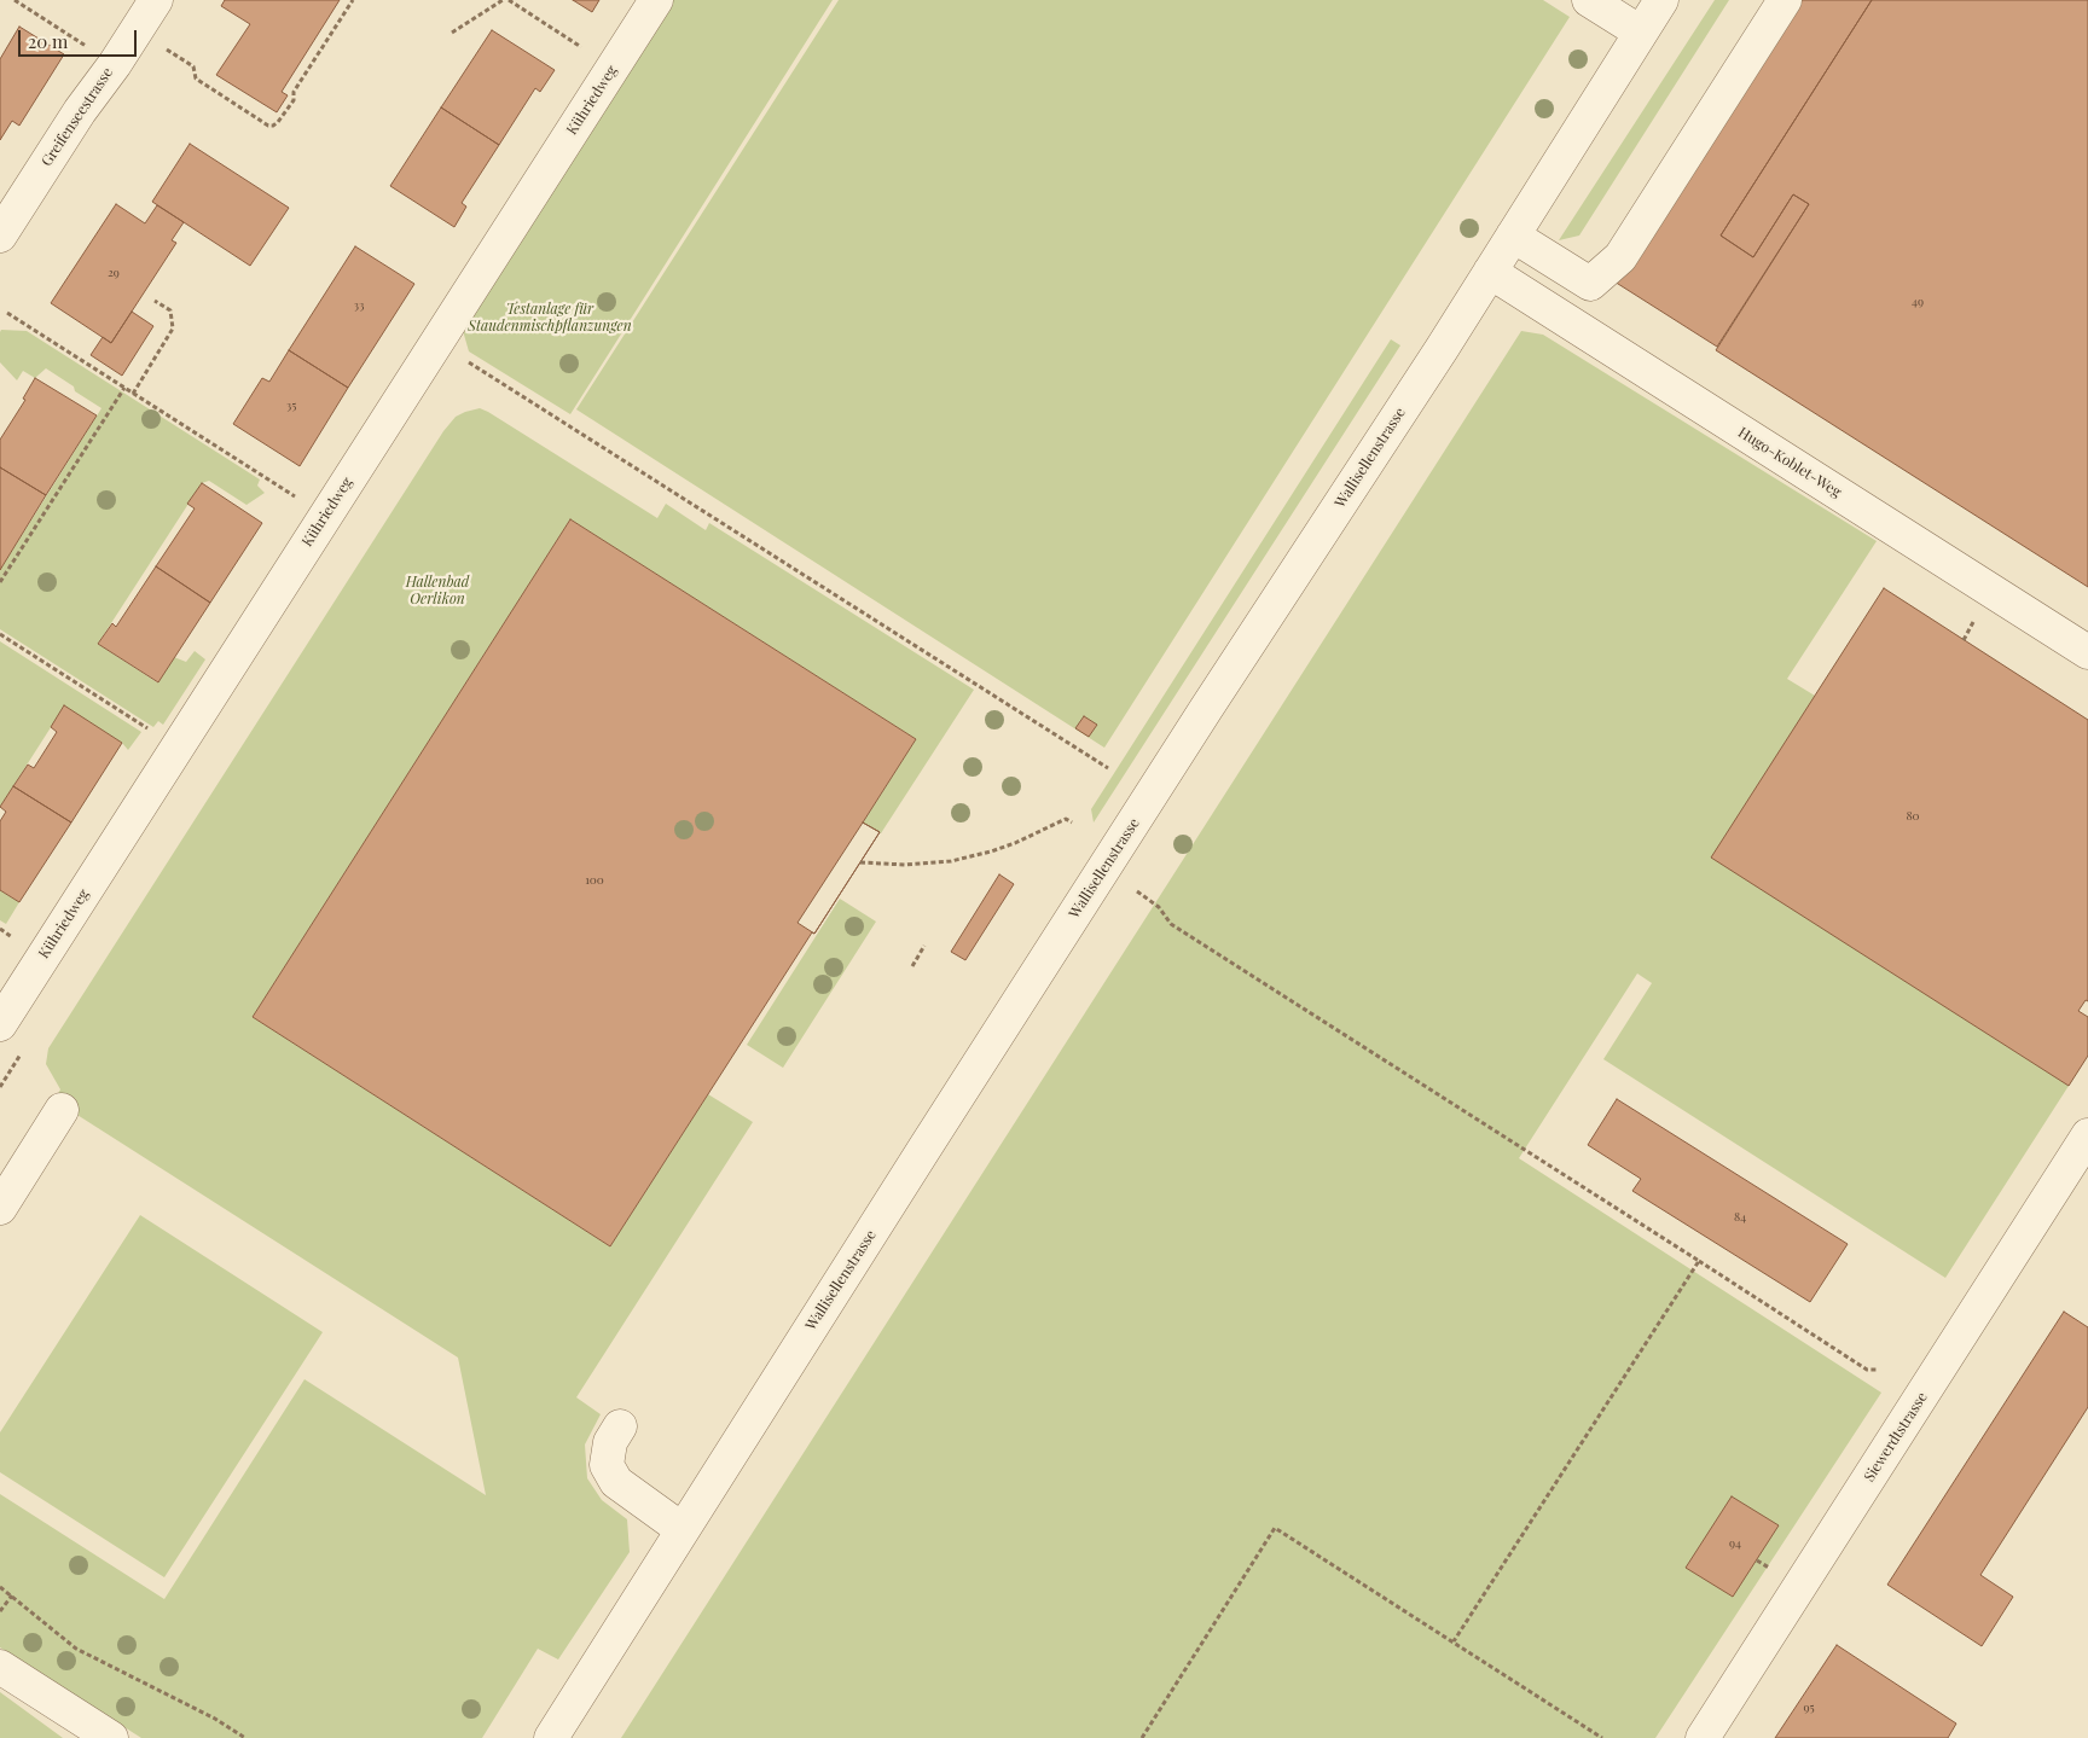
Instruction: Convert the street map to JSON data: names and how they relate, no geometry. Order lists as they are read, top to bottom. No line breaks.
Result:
{"streets":{"street":["Kühriedweg","Greifenseestrasse","Wallisellenstrasse","Hugo-Koblet-Weg","Siewerdtstrasse"]},"crossings":[["Wallisellenstrasse","Hugo-Koblet-Weg"]],"parks":["Testanlage für Staudenmischpflanzungen","Hallenbad Oerlikon"],"house_numbers":["29","49","33","35","80","100","84","94","95"],"scale_bar":"20 m"}
